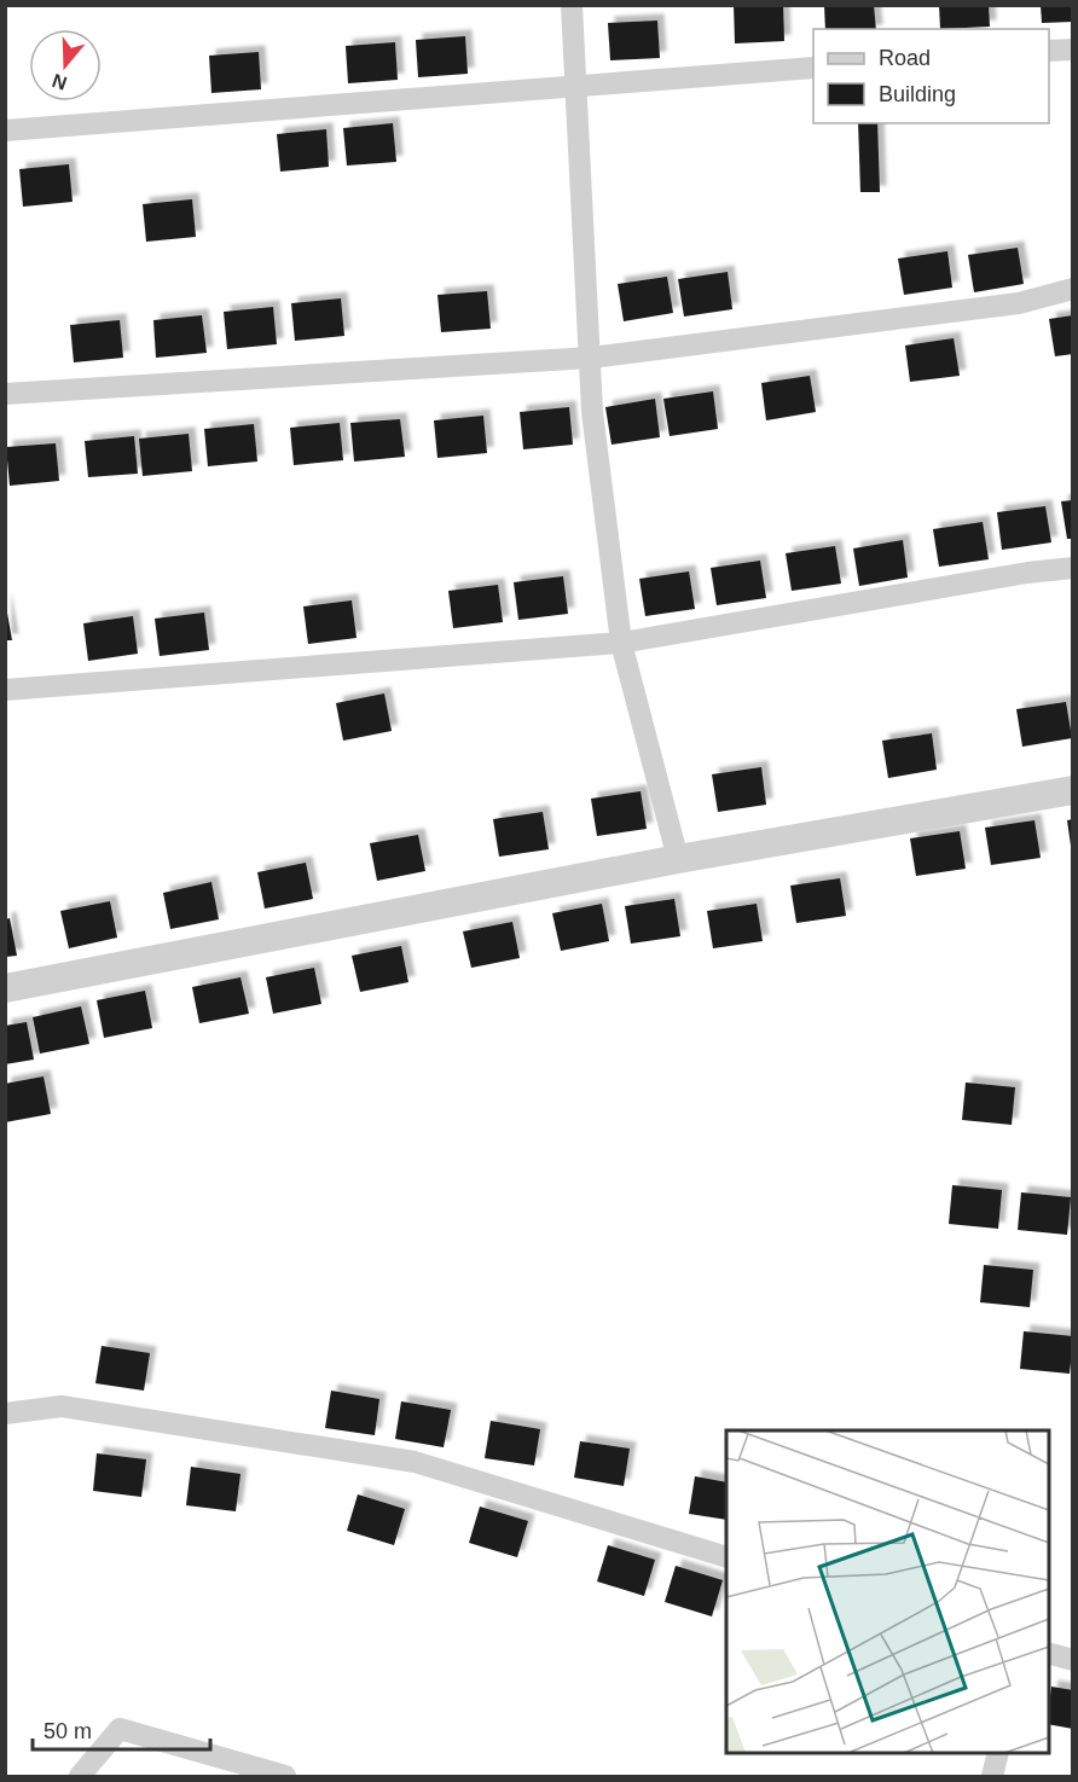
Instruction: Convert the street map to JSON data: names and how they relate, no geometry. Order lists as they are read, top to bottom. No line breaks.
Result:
{"legend":["Road","Building"],"scale_bar":"50 m","north":"bottom"}
